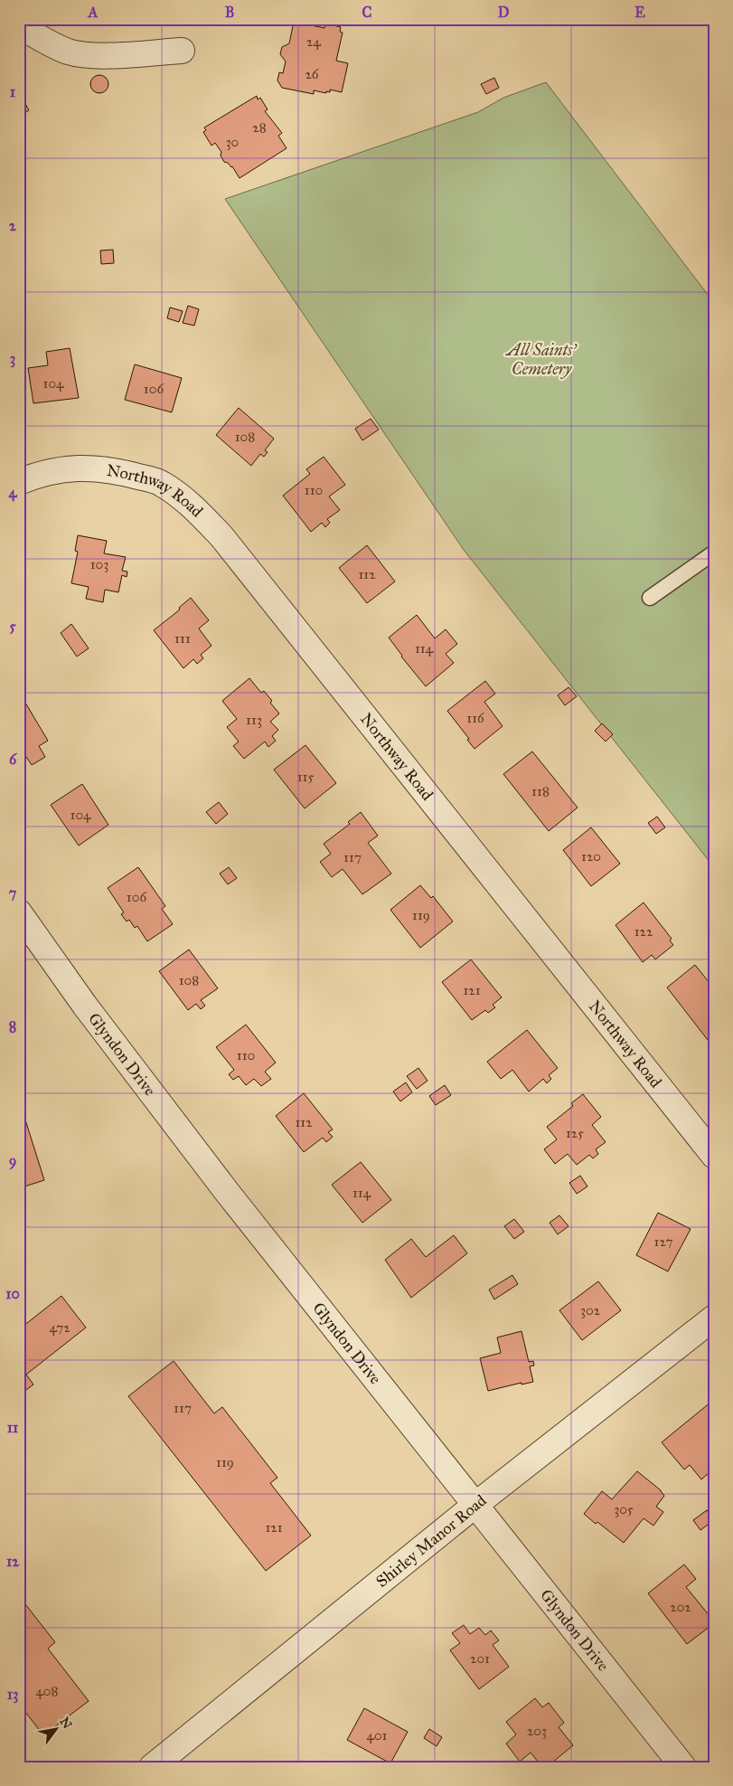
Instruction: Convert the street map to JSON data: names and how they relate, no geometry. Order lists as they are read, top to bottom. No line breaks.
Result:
{"streets":{"street":["Northway Road","Glyndon Drive","Shirley Manor Road"]},"crossings":[["Glyndon Drive","Shirley Manor Road"]],"parks":["All Saints' Cemetery"],"house_numbers":["24","26","28","30","104","106","108","110","103","112","111","114","116","113","115","118","104","120","117","106","119","122","108","121","110","112","125","114","127","302","472","117","119","305","121","202","201","408","203","401"],"north":"top right","grid":{"columns":["A","B","C","D","E"],"rows":["1","2","3","4","5","6","7","8","9","10","11","12","13"]}}
